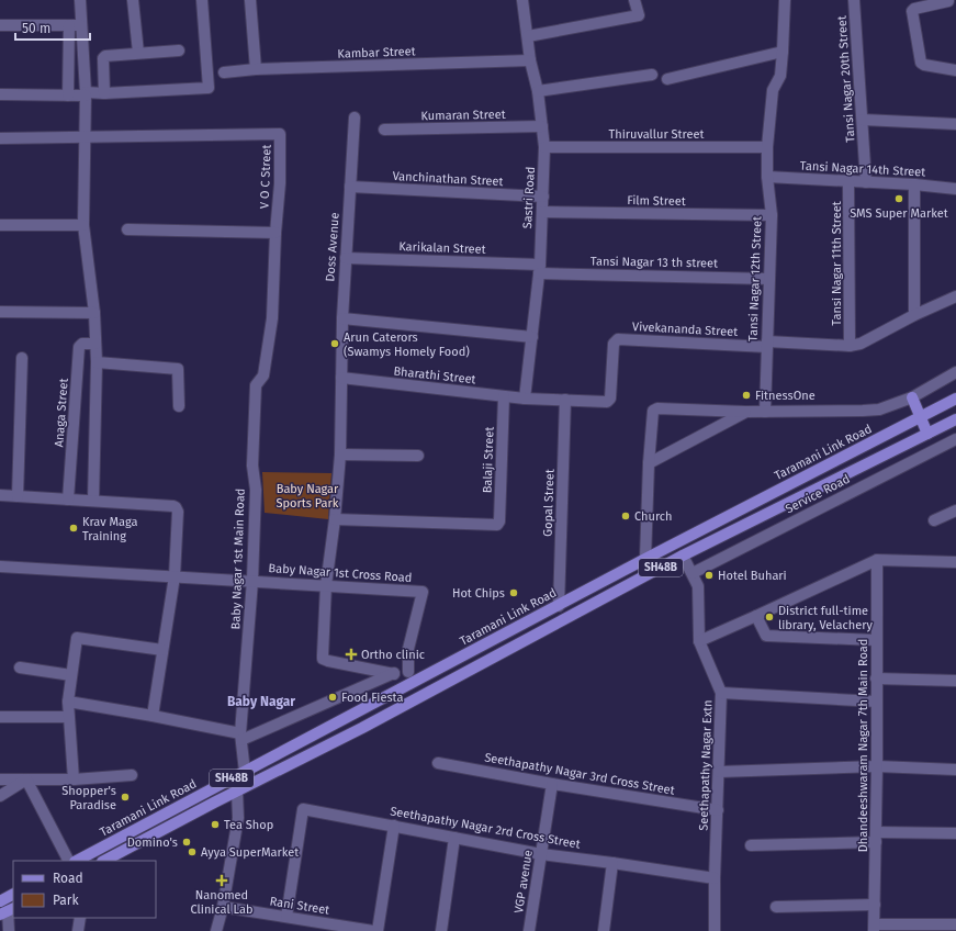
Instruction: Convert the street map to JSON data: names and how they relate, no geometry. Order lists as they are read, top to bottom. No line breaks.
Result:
{"streets":{"main road":["Taramani Link Road","SH48B"],"street":["Kambar Street","Tansi Nagar 20th Street","Kumaran Street","Thiruvallur Street","Tansi Nagar 14th Street","V O C Street","Vanchinathan Street","Sastri Road","Film Street","Doss Avenue","Karikalan Street","Tansi Nagar 13 th street","Tansi Nagar 11th Street","Tansi Nagar 12th Street","Vivekananda Street","Bharathi Street","Anaga Street","Balaji Street","Service Road","Gopal Street","Baby Nagar 1st Main Road","Baby Nagar 1st Cross Road","Dhandeeshwaram Nagar 7th Main Road","Seethapathy Nagar Extn","Seethapathy Nagar 3rd Cross Street","Seethapathy Nagar 2rd Cross Street","VGP avenue","Rani Street"]},"crossings":[["Kambar Street","Sastri Road"],["Tansi Nagar 20th Street","Tansi Nagar 14th Street"],["Kumaran Street","Sastri Road"],["Thiruvallur Street","Sastri Road"],["Thiruvallur Street","Tansi Nagar 12th Street"],["Tansi Nagar 14th Street","Tansi Nagar 11th Street"],["Tansi Nagar 14th Street","Tansi Nagar 12th Street"],["V O C Street","Baby Nagar 1st Main Road"],["Vanchinathan Street","Sastri Road"],["Vanchinathan Street","Doss Avenue"],["Sastri Road","Film Street"],["Sastri Road","Karikalan Street"],["Sastri Road","Tansi Nagar 13 th street"],["Sastri Road","Vivekananda Street"],["Sastri Road","Bharathi Street"],["Film Street","Tansi Nagar 12th Street"],["Doss Avenue","Karikalan Street"],["Doss Avenue","Bharathi Street"],["Doss Avenue","Balaji Street"],["Doss Avenue","Baby Nagar 1st Cross Road"],["Karikalan Street","Tansi Nagar 13 th street"],["Tansi Nagar 13 th street","Tansi Nagar 12th Street"],["Tansi Nagar 12th Street","Vivekananda Street"],["Vivekananda Street","Bharathi Street"],["Vivekananda Street","Gopal Street"],["Bharathi Street","Balaji Street"],["Taramani Link Road","Gopal Street"],["Taramani Link Road","Baby Nagar 1st Main Road"],["Service Road","Seethapathy Nagar Extn"],["Baby Nagar 1st Main Road","Baby Nagar 1st Cross Road"],["SH48B","Seethapathy Nagar Extn"],["Seethapathy Nagar Extn","Seethapathy Nagar 3rd Cross Street"],["Seethapathy Nagar Extn","Seethapathy Nagar 2rd Cross Street"],["Seethapathy Nagar 3rd Cross Street","VGP avenue"],["Seethapathy Nagar 2rd Cross Street","VGP avenue"],["Seethapathy Nagar 2rd Cross Street","Rani Street"]],"districts":["Baby Nagar"],"parks":["Baby Nagar Sports Park"],"places":{"other":["SMS Super Market","Arun Caterors (Swamys Homely Food)","FitnessOne","Church","Krav Maga Training","Hotel Buhari","Hot Chips","District full-time library, Velachery","Food Fiesta","Shopper's Paradise","Tea Shop","Domino's","Ayya SuperMarket"],"health":["Ortho clinic","Nanomed Clinical Lab"]},"legend":["Road","Park"],"scale_bar":"50 m"}
